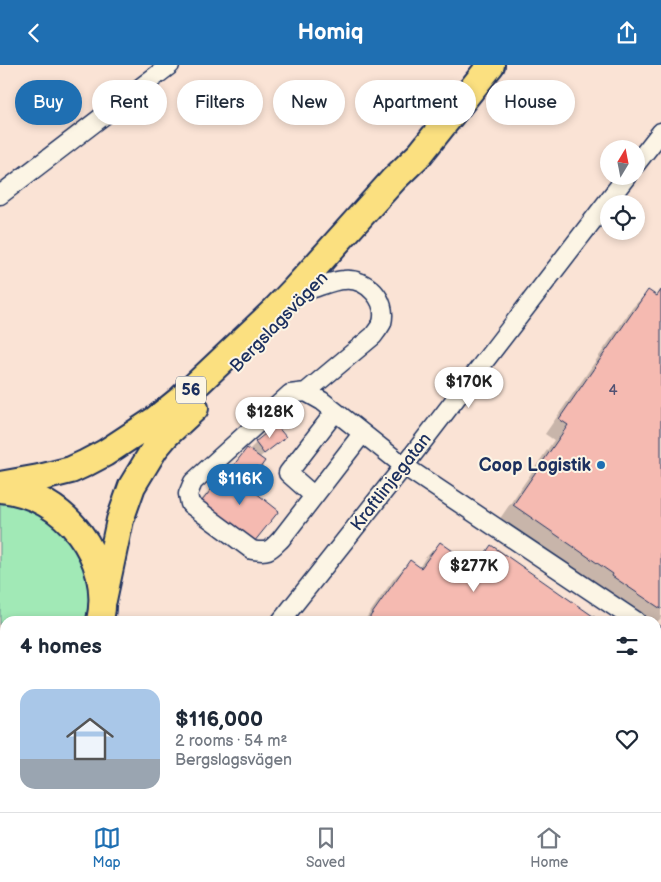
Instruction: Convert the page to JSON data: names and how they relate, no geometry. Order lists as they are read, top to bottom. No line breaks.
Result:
{"streets":{"highway":["Bergslagsvägen","56"],"street":["Kraftlinjegatan"]},"crossings":[["Bergslagsvägen","56"]],"places":["Coop Logistik"],"house_numbers":["4"],"north":"top","page":{"header":"Homiq","chip":["Buy","Rent","Filters","New","Apartment","House"],"price":["$170K","$128K","$116K","$277K"],"heading":"4 homes","list":[{"name":"$116,000","note":"2 rooms · 54 m² · Bergslagsvägen"}],"tabs":["Map","Saved","Home"]}}
